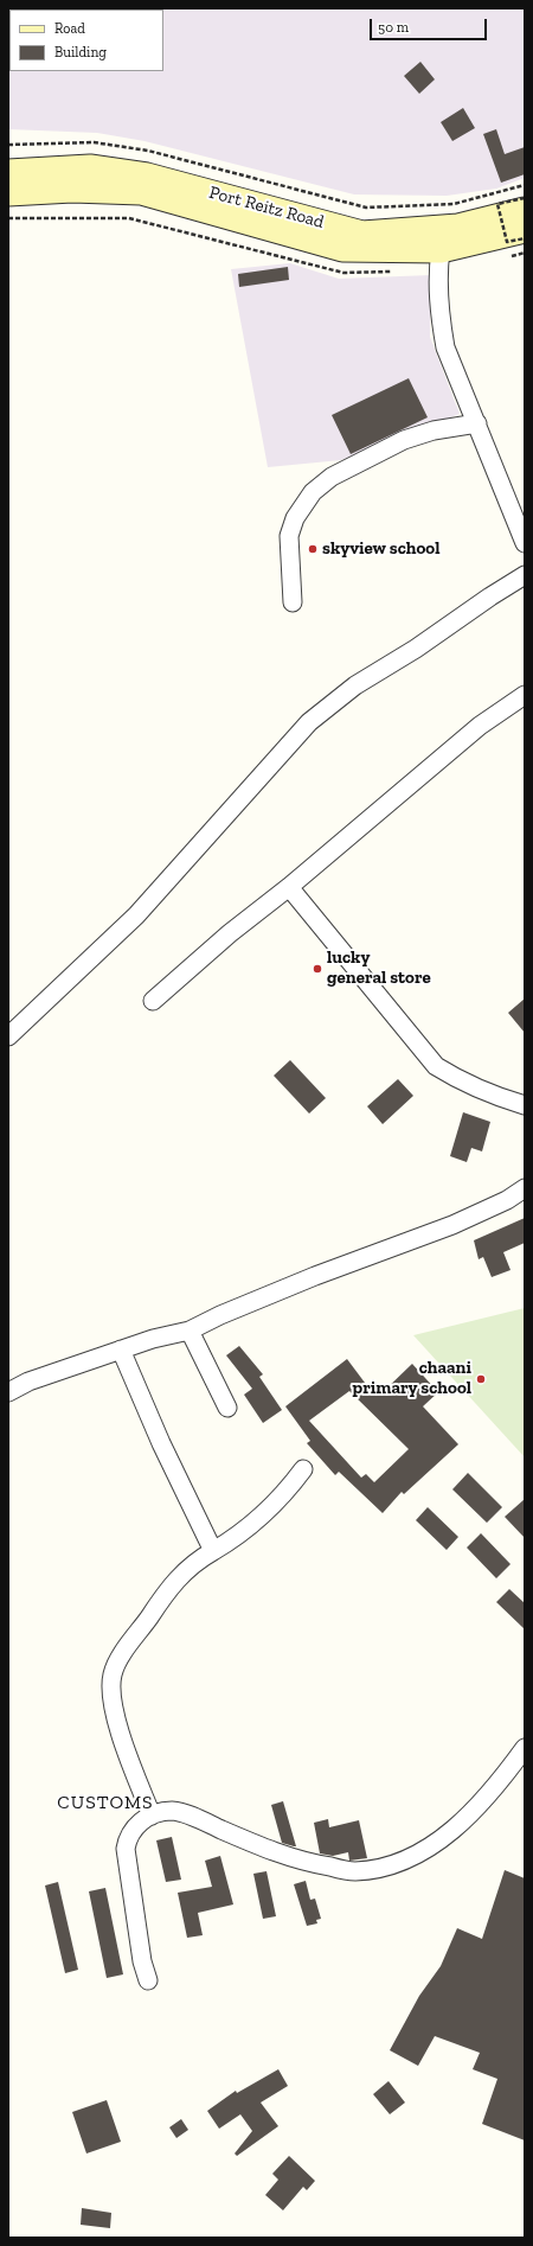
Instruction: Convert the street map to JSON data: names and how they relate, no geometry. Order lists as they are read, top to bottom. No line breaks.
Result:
{"streets":{"main road":["Port Reitz Road"]},"districts":["CUSTOMS"],"places":["skyview school","lucky general store","chaani primary school"],"legend":["Road","Building"],"scale_bar":"50 m"}
